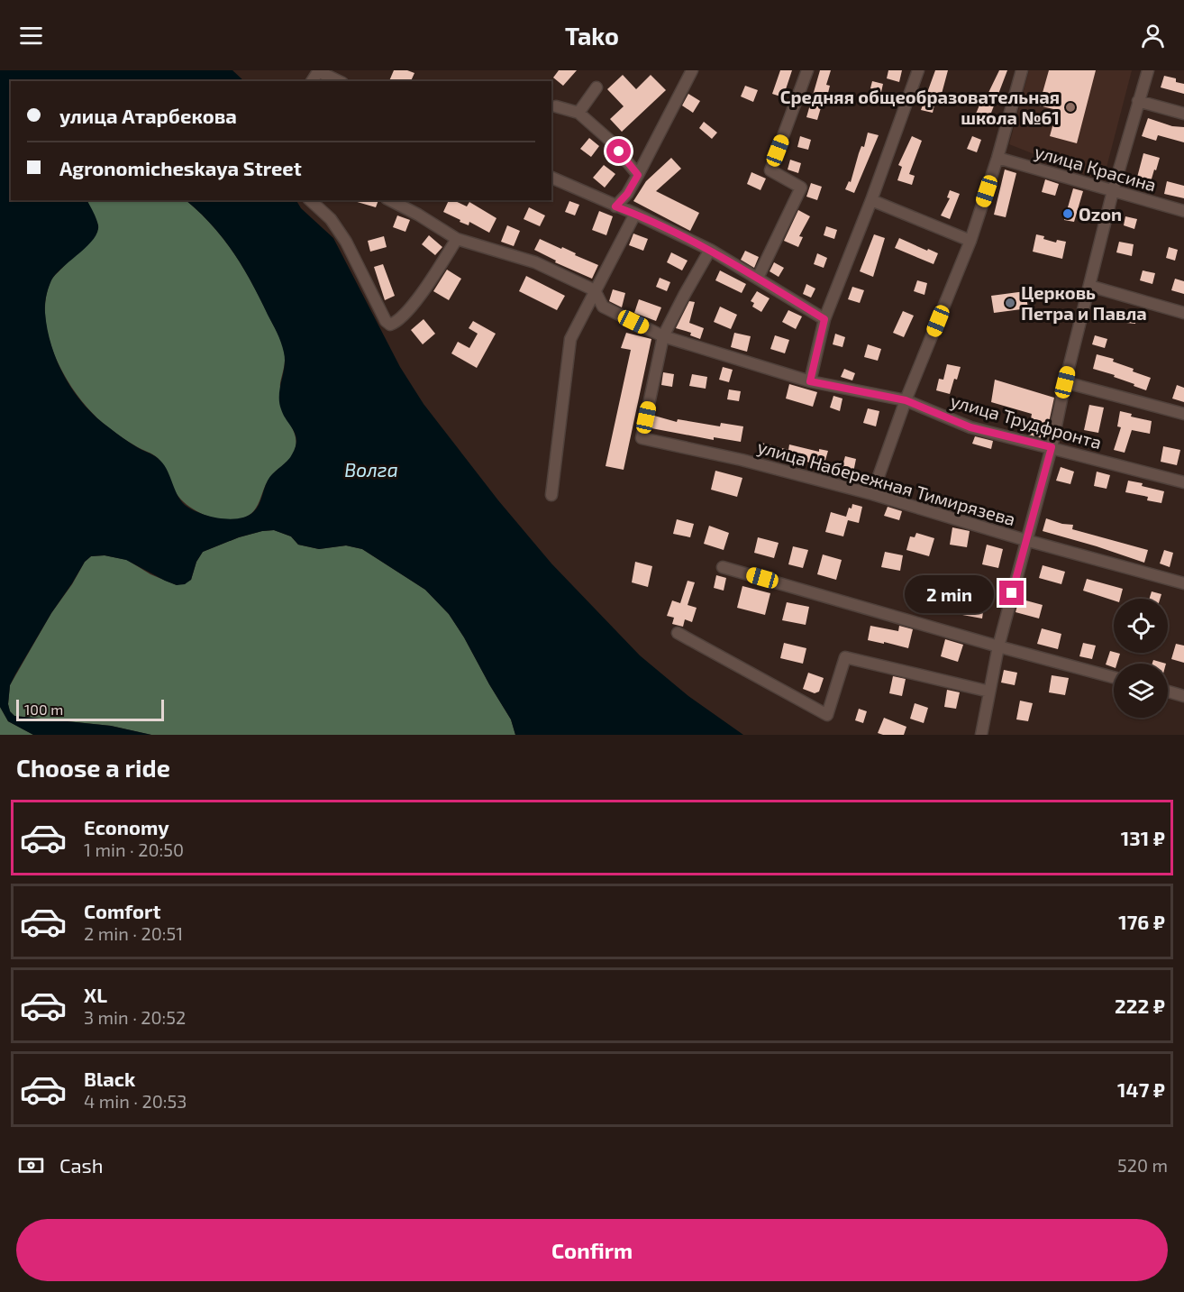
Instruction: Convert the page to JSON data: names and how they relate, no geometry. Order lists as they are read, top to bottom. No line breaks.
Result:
{"streets":{"street":["улица Красина","улица Трудфронта","улица Набережная Тимирязева"]},"crossings":[["улица Трудфронта","улица Набережная Тимирязева"]],"water":["Волга"],"places":["Средняя общеобразовательная школа №61","Ozon","Церковь Петра и Павла"],"scale_bar":"100 m","page":{"header":"Tako","banner":["улица Атарбекова","Agronomicheskaya Street"],"bubble":"2 min","scale":"100 m","heading":"Choose a ride","list":[{"name":"Economy","note":"1 min · 20:50","value":"131 ₽"},{"name":"Comfort","note":"2 min · 20:51","value":"176 ₽"},{"name":"XL","note":"3 min · 20:52","value":"222 ₽"},{"name":"Black","note":"4 min · 20:53","value":"147 ₽"}],"pay":["Cash","520 m"],"buttons":"Confirm"}}
